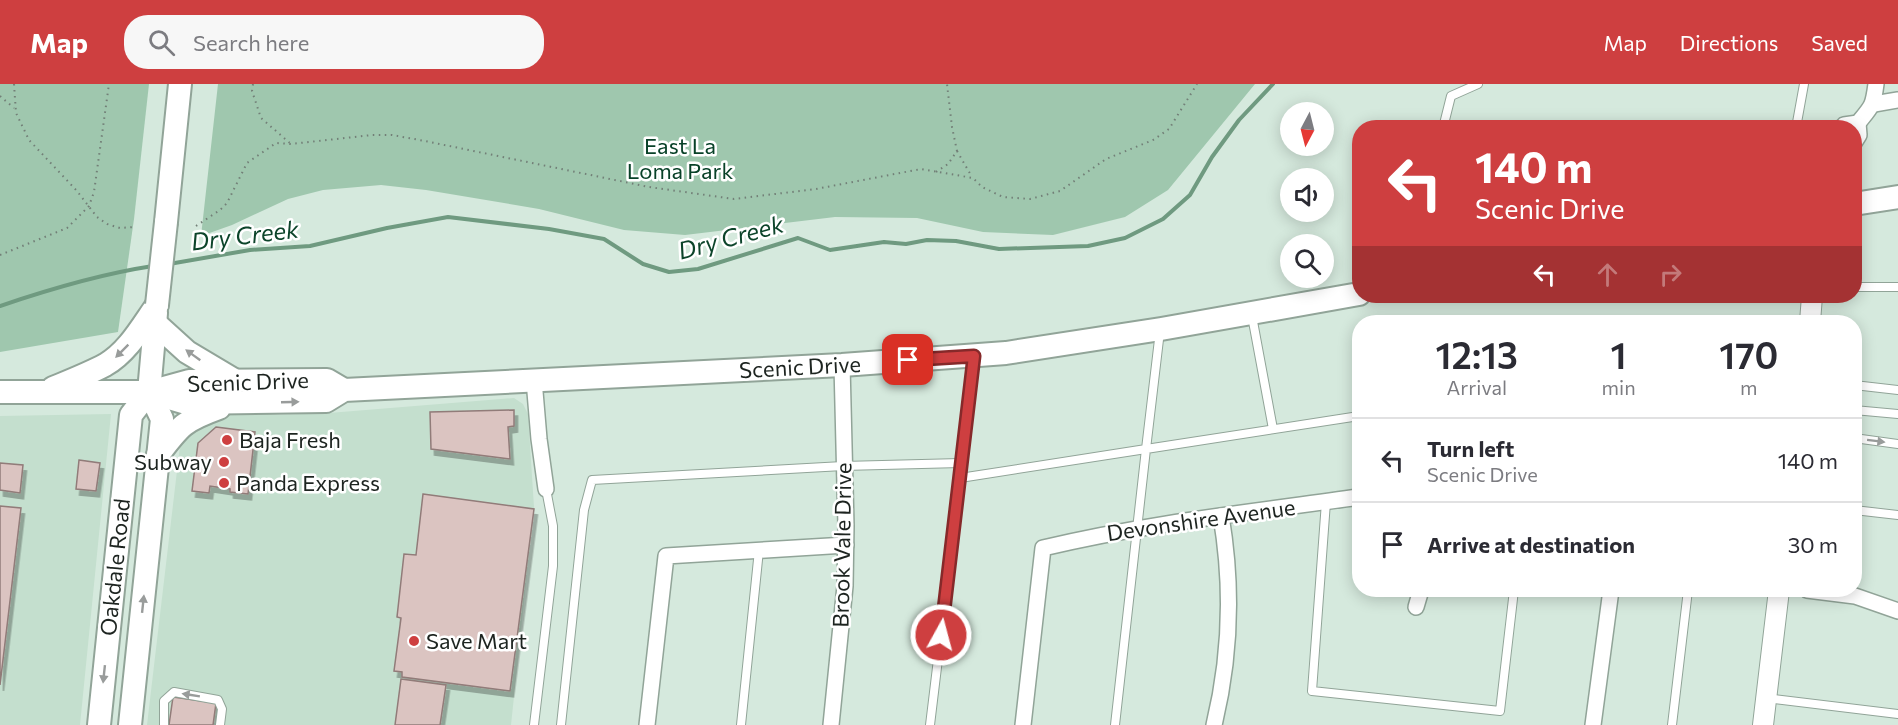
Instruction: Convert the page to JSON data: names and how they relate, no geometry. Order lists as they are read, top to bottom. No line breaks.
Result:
{"streets":{"main road":["Scenic Drive","Oakdale Road"],"street":["Devonshire Avenue","Brook Vale Drive"]},"crossings":[["Scenic Drive","Brook Vale Drive"],["Scenic Drive","Oakdale Road"]],"water":["Dry Creek"],"parks":["East La Loma Park"],"places":["Baja Fresh","Subway","Panda Express","Save Mart"],"north":"bottom","page":{"header":"Map","search":"Search here","nav":["Map","Directions","Saved"],"turn":["140 m","Scenic Drive"],"eta":["12:13","Arrival","1","min","170","m"],"list":[{"name":"Turn left","note":"Scenic Drive","value":"140 m"},{"name":"Arrive at destination","value":"30 m"}]}}
